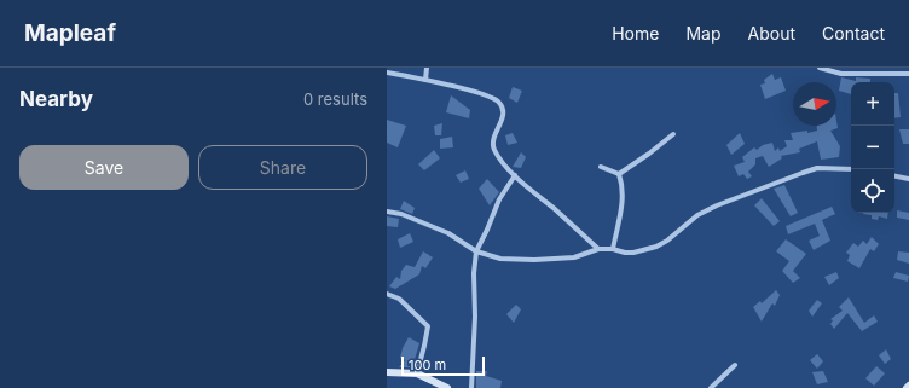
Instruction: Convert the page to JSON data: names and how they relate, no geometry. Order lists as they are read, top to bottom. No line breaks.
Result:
{"scale_bar":"100 m","north":"right","page":{"header":"Mapleaf","nav":["Home","Map","About","Contact"],"heading":["Nearby","0 results"],"map_buttons":["+","−"],"buttons":["Save","Share"],"scale":"100 m"}}
